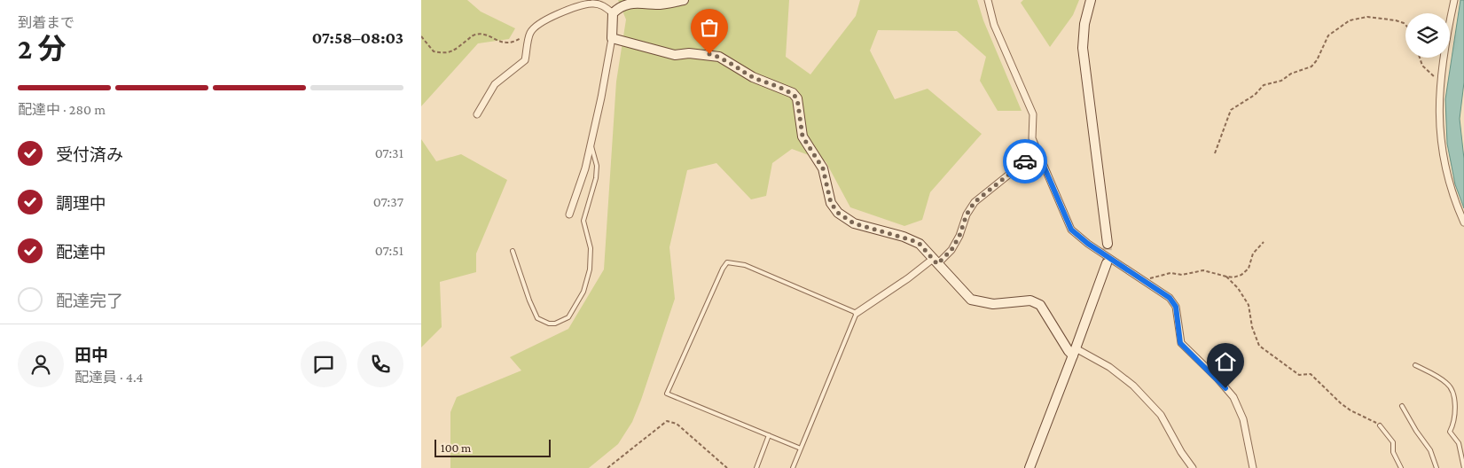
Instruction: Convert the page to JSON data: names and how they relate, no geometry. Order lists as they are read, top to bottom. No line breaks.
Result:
{"scale_bar":"100 m","page":{"heading":["2 分","到着まで","07:58–08:03"],"panel":["田中","配達員 · 4.4"],"bar":"配達中 · 280 m","list":[["受付済み","07:31"],["調理中","07:37"],["配達中","07:51"],"配達完了"],"scale":"100 m"}}
